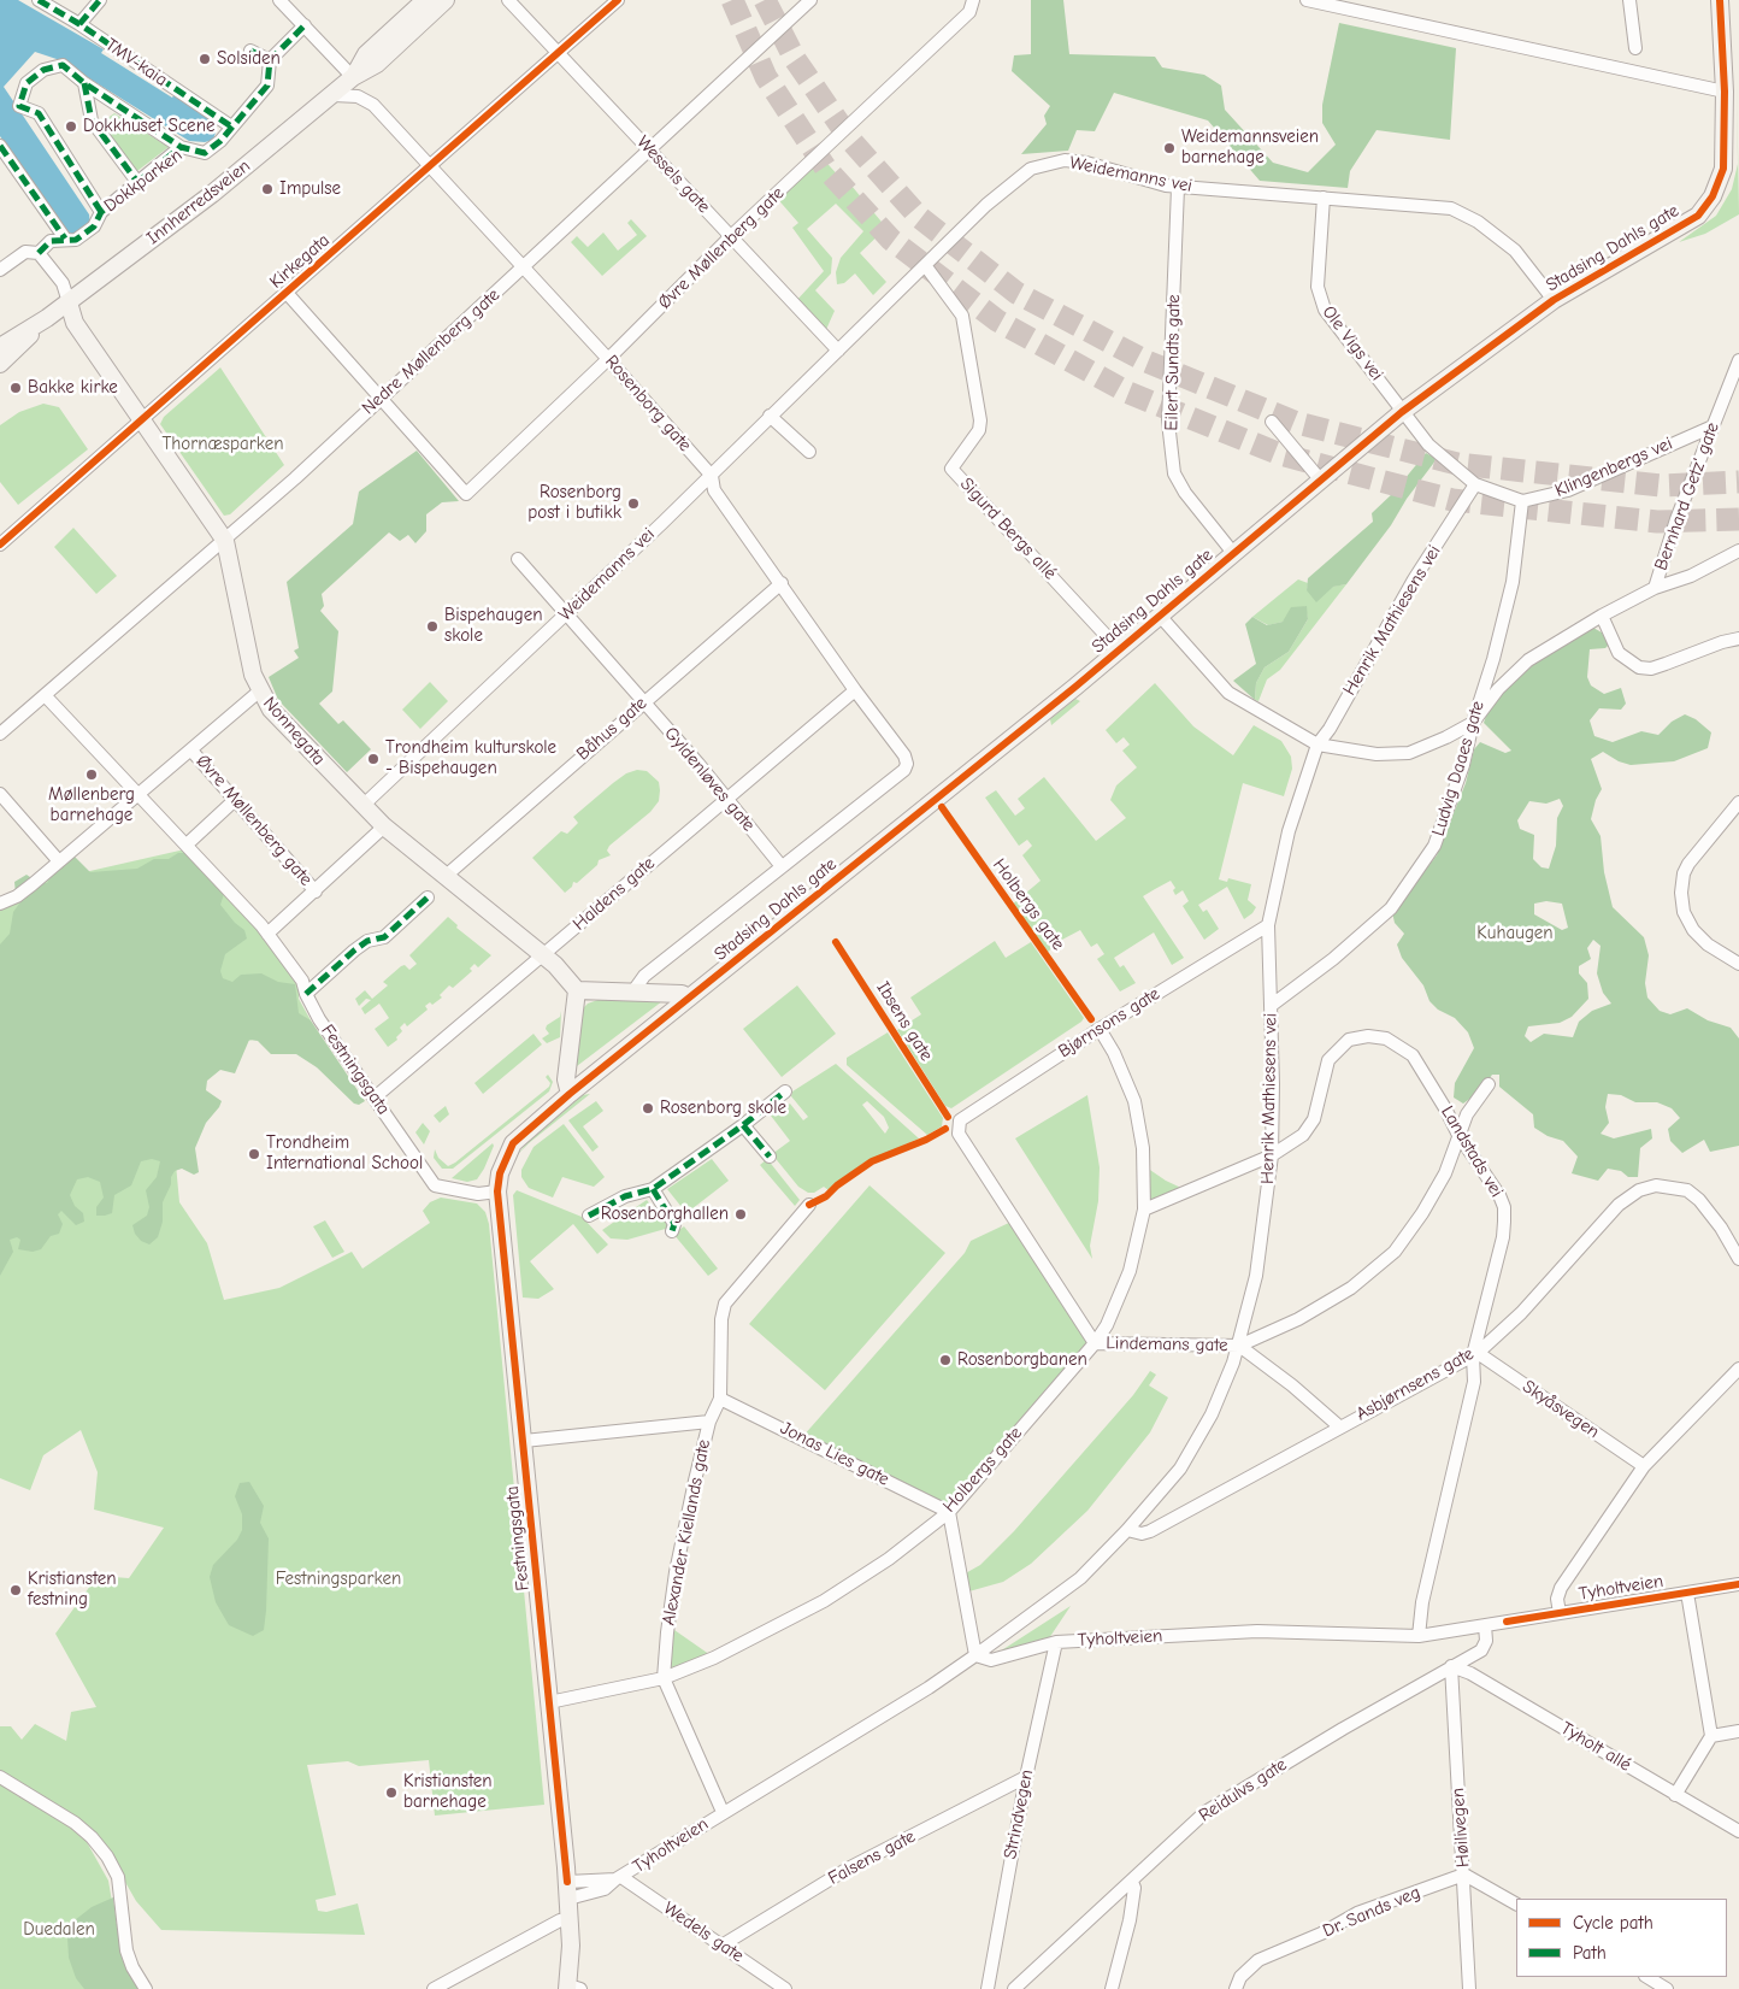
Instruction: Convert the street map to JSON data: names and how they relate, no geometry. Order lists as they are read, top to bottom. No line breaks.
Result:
{"streets":{"main road":["Innherredsveien","Stadsing Dahls gate","Nonnegata","Festningsgata"],"street":["TMV-kaia","Wessels gate","Weidemanns vei","Dokkparken","Øvre Møllenberg gate","Kirkegata","Ole Vigs vei","Nedre Møllenberg gate","Eilert Sundts gate","Rosenborg gate","Klingenbergs vei","Bernhard Getz' gate","Sigurd Bergs allé","Henrik Mathiesens vei","Båhus gate","Ludvig Daaes gate","Gyldenløves gate","Haldens gate","Holbergs gate","Bjørnsons gate","Landstads vei","Lindemans gate","Asbjørnsens gate","Skyåsvegen","Jonas Lies gate","Alexander Kiellands gate","Tyholtveien","Tyholt allé","Reidulvs gate","Strindvegen","Høilivegen","Falsens gate","Dr. Sands veg","Wedels gate"],"cycle path":["Ibsens gate"]},"crossings":[["TMV-kaia","Dokkparken"],["Wessels gate","Weidemanns vei"],["Wessels gate","Øvre Møllenberg gate"],["Wessels gate","Kirkegata"],["Wessels gate","Nedre Møllenberg gate"],["Weidemanns vei","Stadsing Dahls gate"],["Weidemanns vei","Ole Vigs vei"],["Weidemanns vei","Eilert Sundts gate"],["Weidemanns vei","Rosenborg gate"],["Weidemanns vei","Sigurd Bergs allé"],["Weidemanns vei","Nonnegata"],["Weidemanns vei","Gyldenløves gate"],["Innherredsveien","Rosenborg gate"],["Innherredsveien","Nonnegata"],["Øvre Møllenberg gate","Nedre Møllenberg gate"],["Øvre Møllenberg gate","Rosenborg gate"],["Øvre Møllenberg gate","Nonnegata"],["Øvre Møllenberg gate","Festningsgata"],["Stadsing Dahls gate","Ole Vigs vei"],["Stadsing Dahls gate","Eilert Sundts gate"],["Stadsing Dahls gate","Rosenborg gate"],["Stadsing Dahls gate","Sigurd Bergs allé"],["Stadsing Dahls gate","Gyldenløves gate"],["Stadsing Dahls gate","Festningsgata"],["Kirkegata","Rosenborg gate"],["Kirkegata","Nonnegata"],["Nedre Møllenberg gate","Rosenborg gate"],["Nedre Møllenberg gate","Nonnegata"],["Rosenborg gate","Båhus gate"],["Rosenborg gate","Haldens gate"],["Klingenbergs vei","Bernhard Getz' gate"],["Klingenbergs vei","Ludvig Daaes gate"],["Bernhard Getz' gate","Ludvig Daaes gate"],["Henrik Mathiesens vei","Ludvig Daaes gate"],["Henrik Mathiesens vei","Bjørnsons gate"],["Henrik Mathiesens vei","Landstads vei"],["Henrik Mathiesens vei","Lindemans gate"],["Henrik Mathiesens vei","Asbjørnsens gate"],["Henrik Mathiesens vei","Tyholtveien"],["Båhus gate","Nonnegata"],["Båhus gate","Gyldenløves gate"],["Nonnegata","Haldens gate"],["Gyldenløves gate","Haldens gate"],["Haldens gate","Festningsgata"],["Holbergs gate","Bjørnsons gate"],["Holbergs gate","Festningsgata"],["Holbergs gate","Landstads vei"],["Holbergs gate","Lindemans gate"],["Holbergs gate","Jonas Lies gate"],["Holbergs gate","Alexander Kiellands gate"],["Bjørnsons gate","Lindemans gate"],["Festningsgata","Tyholtveien"],["Landstads vei","Lindemans gate"],["Landstads vei","Asbjørnsens gate"],["Landstads vei","Skyåsvegen"],["Landstads vei","Tyholtveien"],["Lindemans gate","Asbjørnsens gate"],["Asbjørnsens gate","Skyåsvegen"],["Jonas Lies gate","Alexander Kiellands gate"],["Alexander Kiellands gate","Tyholtveien"],["Tyholtveien","Reidulvs gate"],["Tyholtveien","Strindvegen"],["Tyholtveien","Wedels gate"],["Tyholt allé","Reidulvs gate"],["Tyholt allé","Høilivegen"],["Reidulvs gate","Høilivegen"],["Strindvegen","Falsens gate"],["Høilivegen","Dr. Sands veg"],["Falsens gate","Wedels gate"]],"parks":["Thornæsparken","Kuhaugen","Festningsparken","Duedalen"],"places":["Solsiden","Dokkhuset Scene","Weidemannsveien barnehage","Impulse","Bakke kirke","Rosenborg post i butikk","Bispehaugen skole","Trondheim kulturskole - Bispehaugen","Møllenberg barnehage","Rosenborg skole","Trondheim International School","Rosenborghallen","Rosenborgbanen","Kristiansten festning","Kristiansten barnehage"],"legend":["Cycle path","Path"]}
